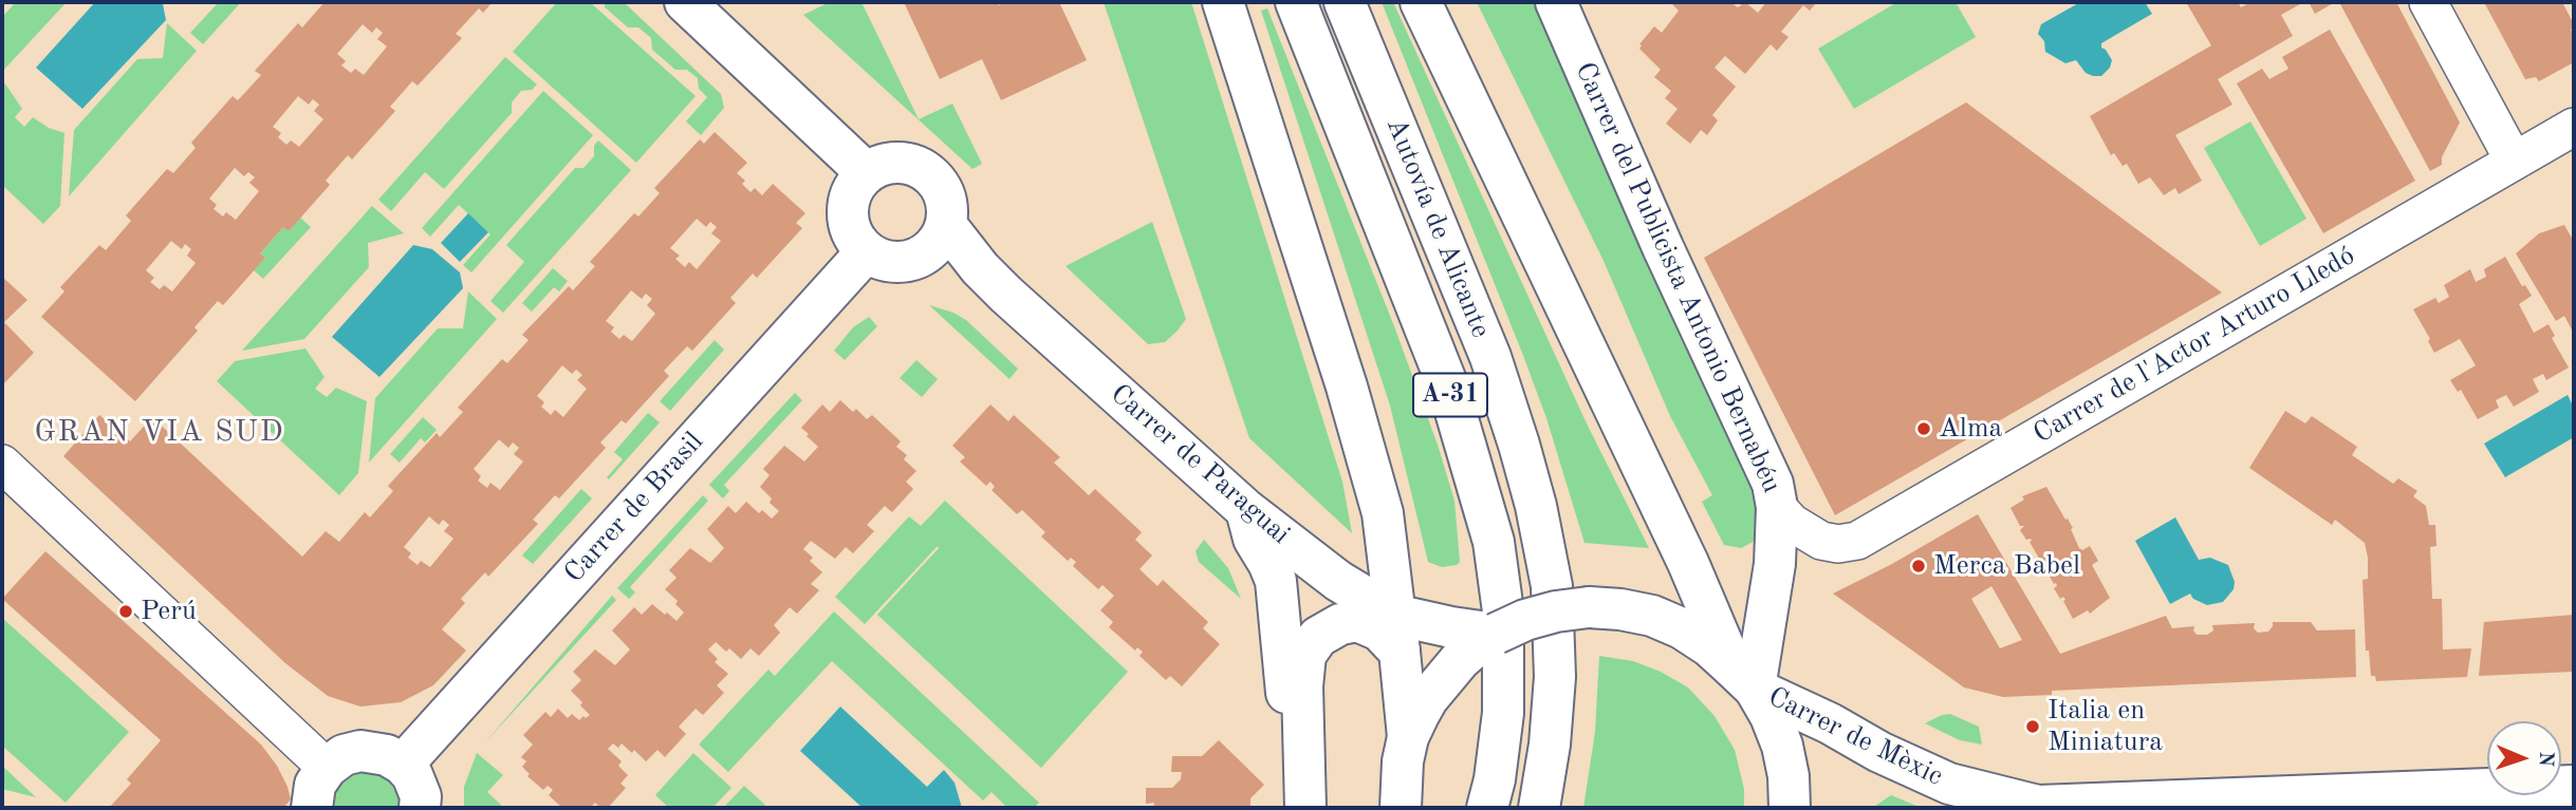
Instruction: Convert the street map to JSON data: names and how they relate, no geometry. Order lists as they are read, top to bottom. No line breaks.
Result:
{"streets":{"main road":["Autovía de Alicante","Carrer del Publicista Antonio Bernabéu","A-31","Carrer de Paraguai","Carrer de Brasil","Carrer de Mèxic"],"street":["Carrer de l'Actor Arturo Lledó"]},"crossings":[["Carrer del Publicista Antonio Bernabéu","Carrer de l'Actor Arturo Lledó"],["Carrer del Publicista Antonio Bernabéu","Carrer de Mèxic"],["Carrer de Paraguai","Carrer de Brasil"],["Carrer de Paraguai","Carrer de Mèxic"]],"districts":["GRAN VIA SUD"],"places":["Alma","Merca Babel","Perú","Italia en Miniatura"],"north":"right"}
